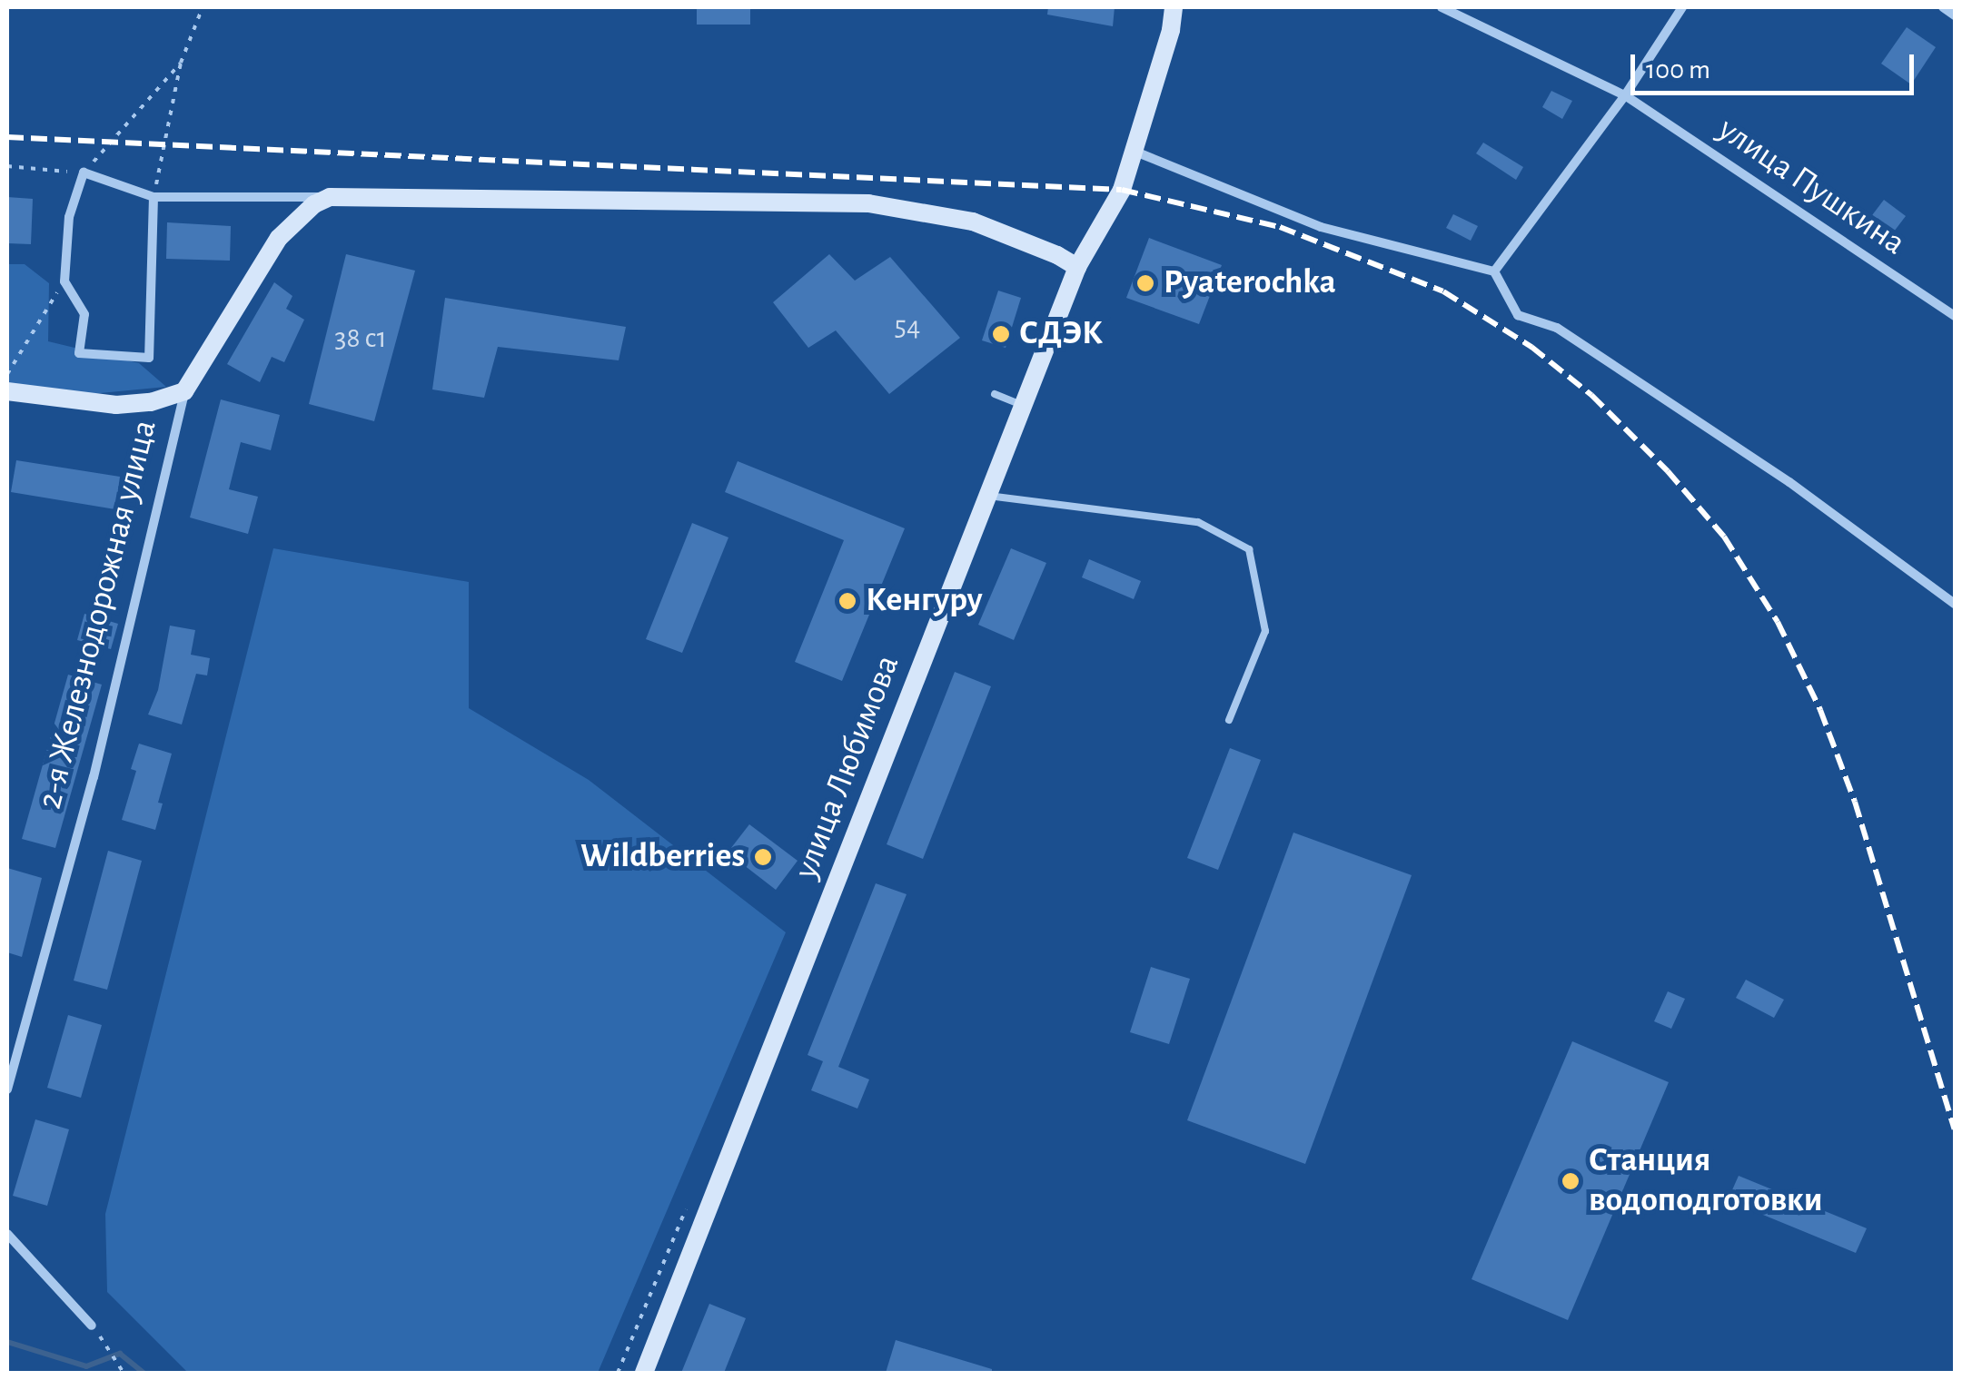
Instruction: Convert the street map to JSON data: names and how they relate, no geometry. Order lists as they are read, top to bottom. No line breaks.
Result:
{"streets":{"main road":["2-я Железнодорожная улица","улица Любимова"],"street":["улица Пушкина"]},"places":["Pyaterochka","СДЭК","Кенгуру","Wildberries","Станция водоподготовки"],"house_numbers":["54","38 с1"],"scale_bar":"100 m"}
